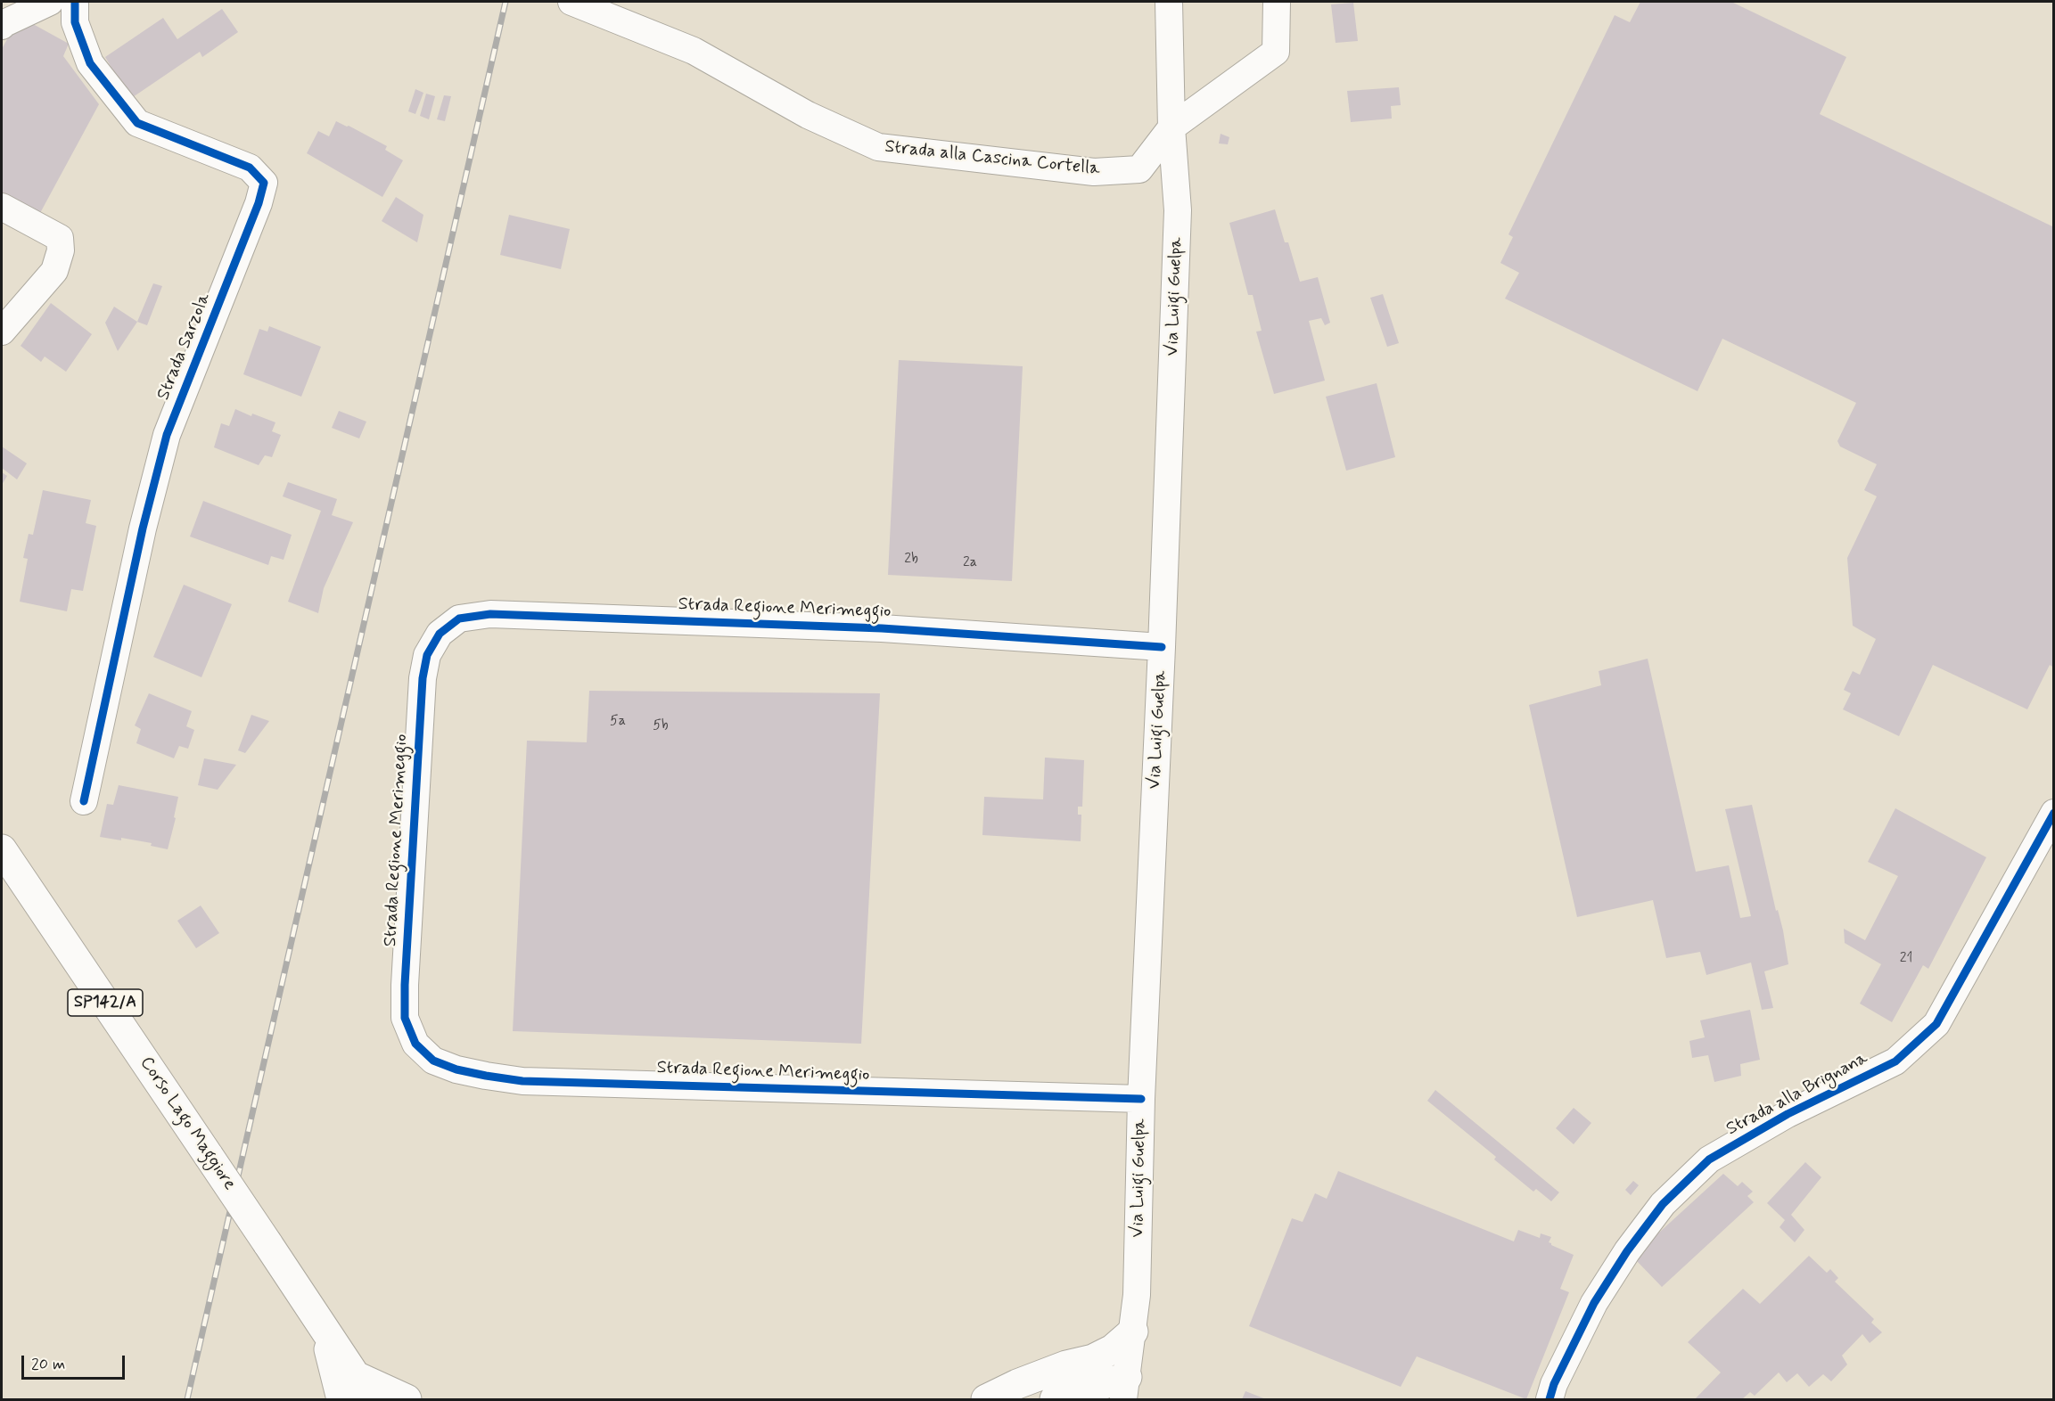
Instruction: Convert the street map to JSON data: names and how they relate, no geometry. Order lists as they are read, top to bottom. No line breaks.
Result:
{"streets":{"highway":["SP142/A","Corso Lago Maggiore"],"street":["Strada alla Cascina Cortella","Via Luigi Guelpa","Strada Sarzola","Strada Regione Merimeggio","Strada alla Brignana"]},"crossings":[["Strada alla Cascina Cortella","Via Luigi Guelpa"],["Via Luigi Guelpa","Strada Regione Merimeggio"]],"house_numbers":["2b","2a","5a","5b","21"],"scale_bar":"20 m"}
